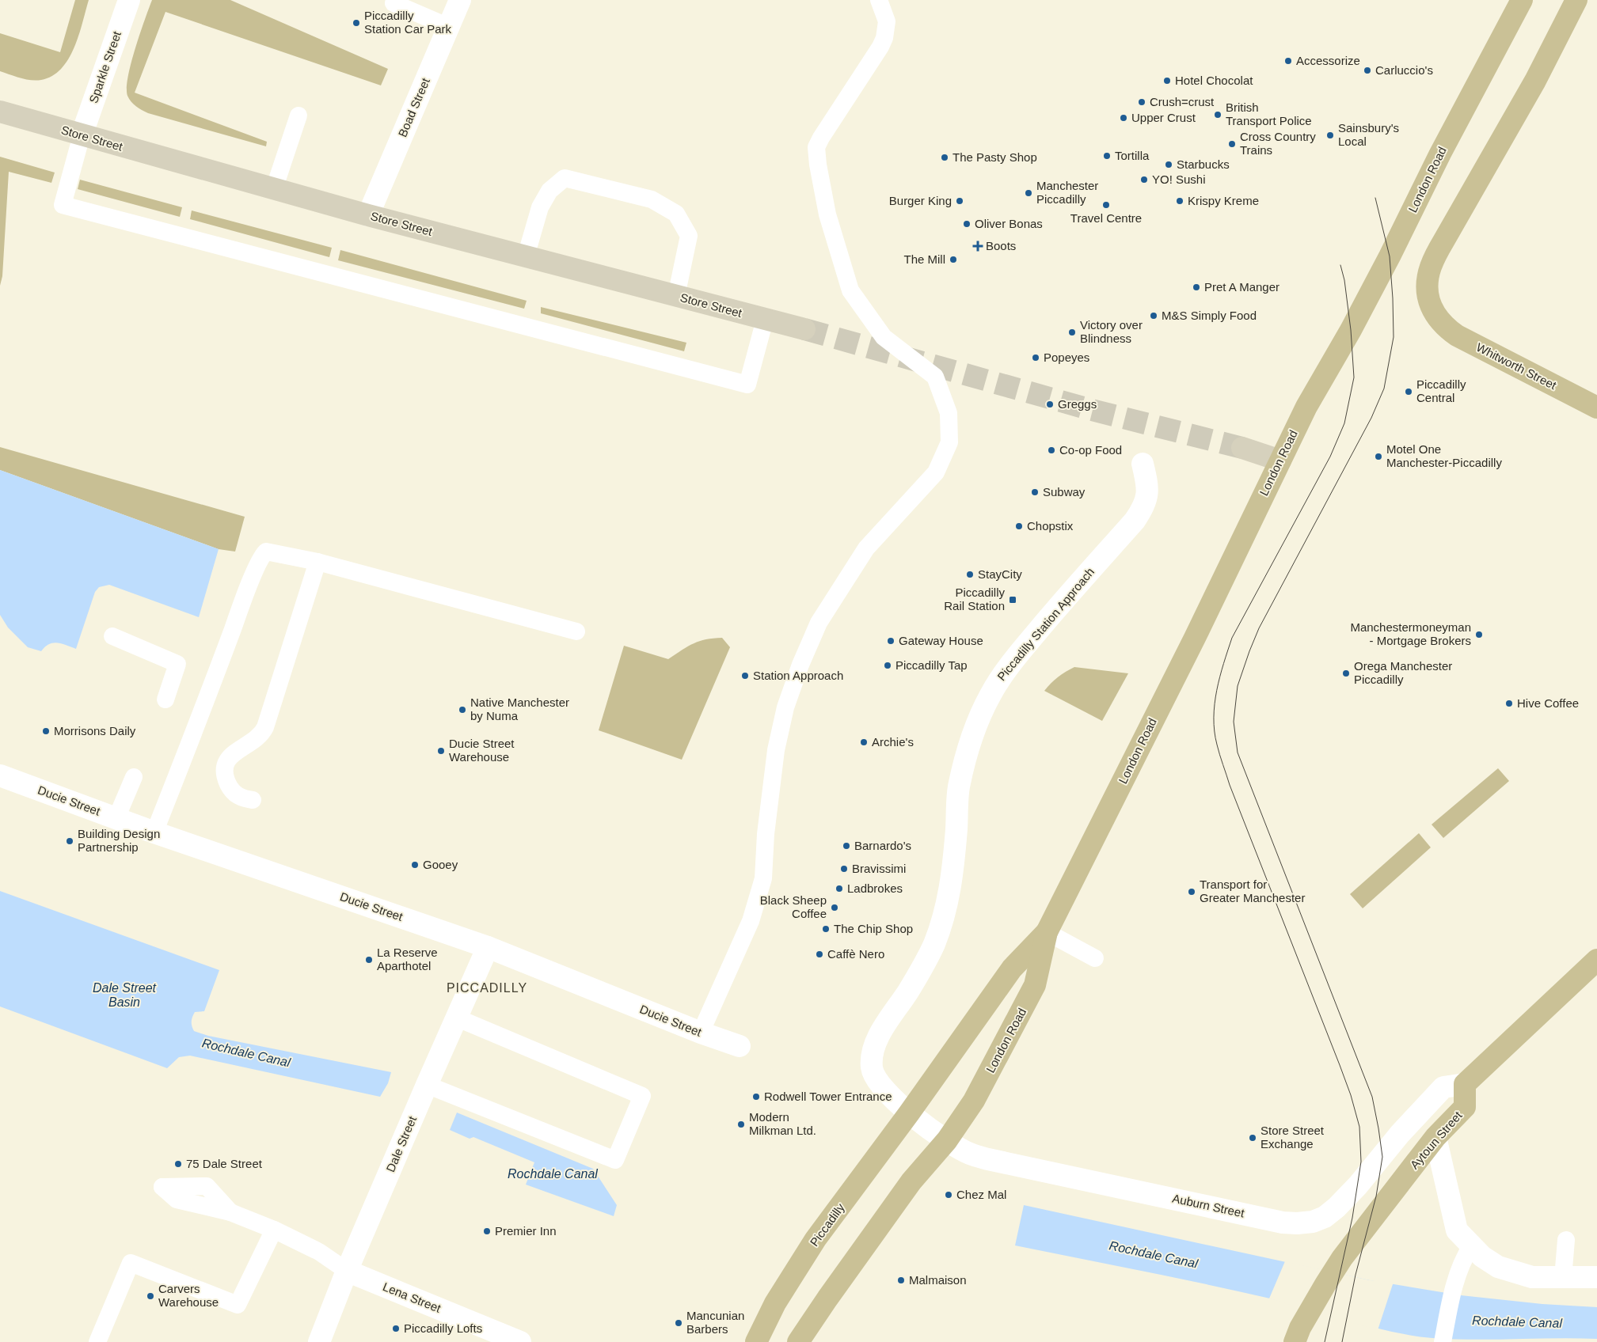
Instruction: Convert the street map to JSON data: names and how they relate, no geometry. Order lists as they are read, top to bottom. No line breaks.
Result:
{"streets":{"main road":["London Road","Whitworth Street","Aytoun Street","Piccadilly"],"street":["Sparkle Street","Boad Street","Store Street","Piccadilly Station Approach","Ducie Street","Dale Street","Auburn Street","Lena Street"]},"crossings":[["Sparkle Street","Store Street"],["Boad Street","Store Street"],["London Road","Piccadilly Station Approach"],["London Road","Auburn Street"],["London Road","Piccadilly"],["Piccadilly Station Approach","Auburn Street"],["Piccadilly Station Approach","Piccadilly"],["Ducie Street","Dale Street"],["Aytoun Street","Auburn Street"],["Dale Street","Lena Street"],["Auburn Street","Piccadilly"]],"districts":["PICCADILLY"],"water":["Dale Street Basin","Rochdale Canal"],"places":{"other":["Piccadilly Station Car Park","Accessorize","Carluccio's","Hotel Chocolat","Crush=crust","British Transport Police","Upper Crust","Sainsbury's Local","Cross Country Trains","Tortilla","The Pasty Shop","Starbucks","YO! Sushi","Manchester Piccadilly","Burger King","Krispy Kreme","Travel Centre","Oliver Bonas","The Mill","Pret A Manger","M&S Simply Food","Victory over Blindness","Popeyes","Piccadilly Central","Greggs","Co-op Food","Motel One Manchester-Piccadilly","Subway","Chopstix","StayCity","Manchestermoneyman - Mortgage Brokers","Gateway House","Piccadilly Tap","Orega Manchester Piccadilly","Station Approach","Hive Coffee","Native Manchester by Numa","Morrisons Daily","Archie's","Ducie Street Warehouse","Building Design Partnership","Barnardo's","Gooey","Bravissimi","Ladbrokes","Transport for Greater Manchester","Black Sheep Coffee","The Chip Shop","Caffè Nero","La Reserve Aparthotel","Rodwell Tower Entrance","Modern Milkman Ltd.","Store Street Exchange","75 Dale Street","Chez Mal","Premier Inn","Malmaison","Carvers Warehouse","Mancunian Barbers","Piccadilly Lofts"],"health":["Boots"],"transit":["Piccadilly Rail Station"]}}
